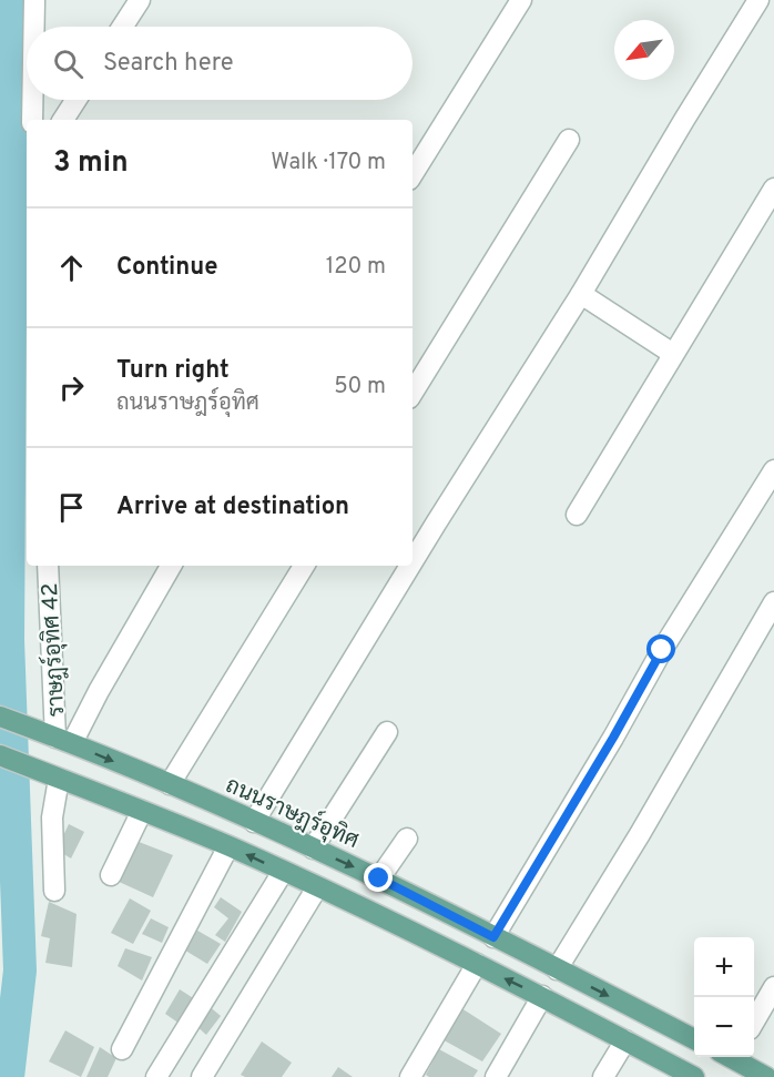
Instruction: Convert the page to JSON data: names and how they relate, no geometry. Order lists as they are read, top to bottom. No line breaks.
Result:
{"streets":{"main road":["ถนนราษฎร์อุทิศ"],"street":["ราษฎร์อุทิศ 42"]},"crossings":[["ราษฎร์อุทิศ 42","ถนนราษฎร์อุทิศ"]],"north":"bottom left","page":{"search":"Search here","heading":["3 min","Walk · 170 m"],"list":[["Continue","120 m"],["Turn right","ถนนราษฎร์อุทิศ","50 m"],"Arrive at destination"],"map_buttons":["+","−"]}}
